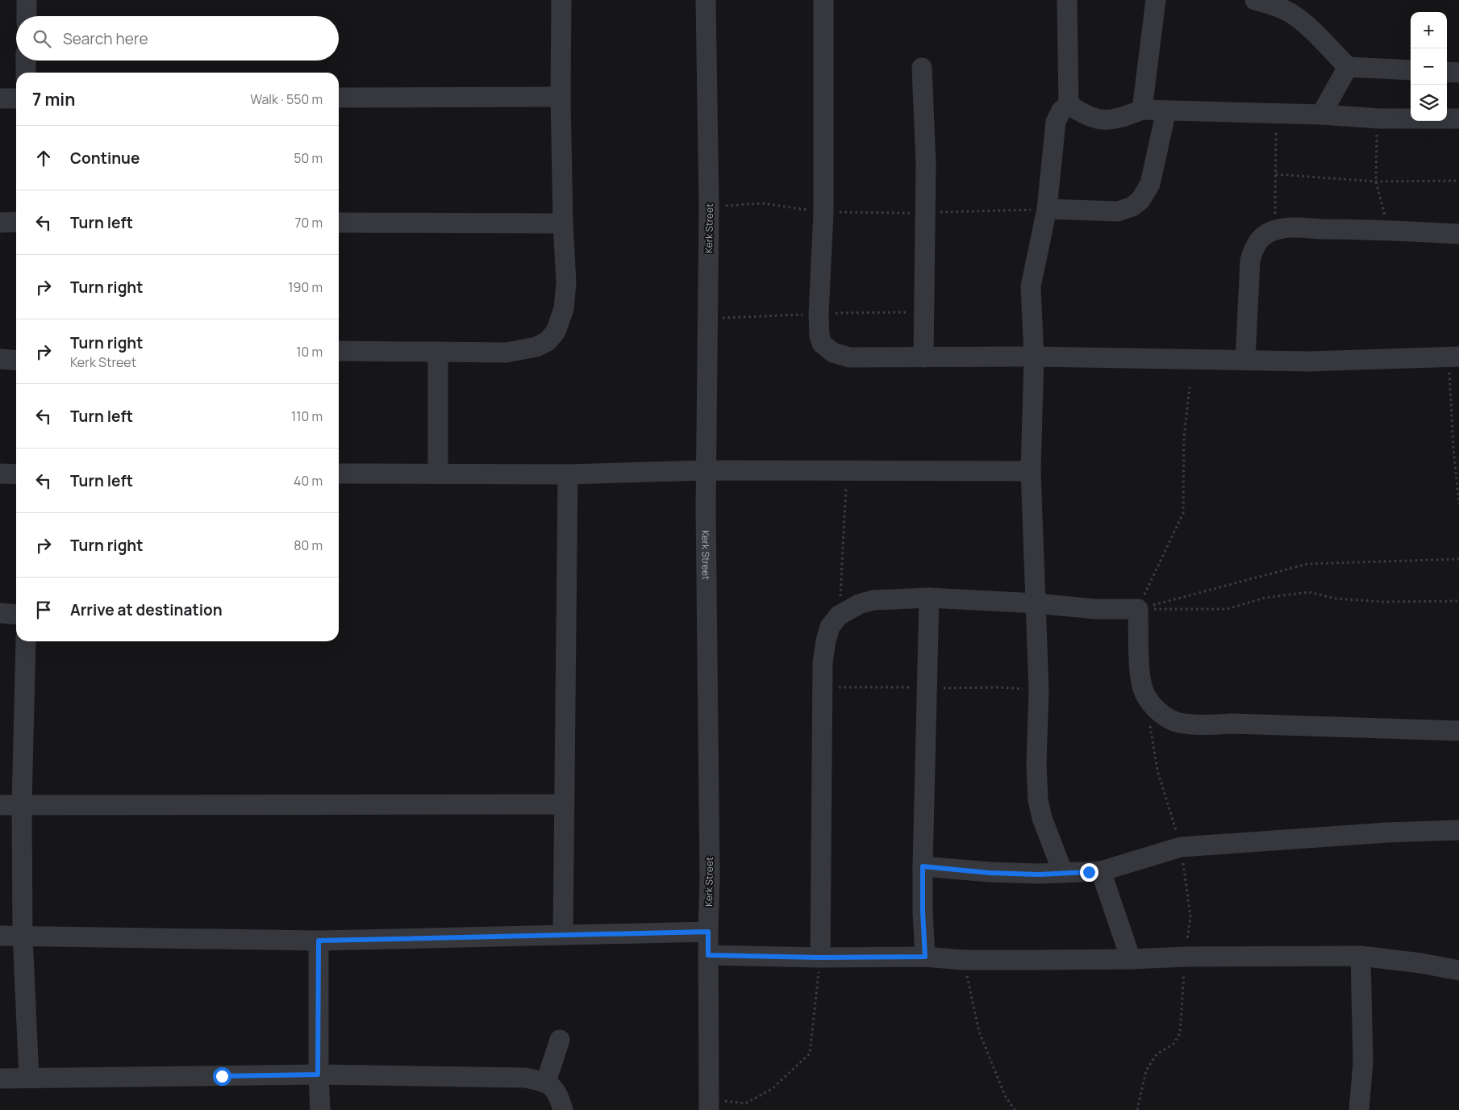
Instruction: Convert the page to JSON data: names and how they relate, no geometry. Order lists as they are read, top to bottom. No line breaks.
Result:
{"streets":{"street":["Kerk Street"]},"page":{"map_buttons":["+","−"],"search":"Search here","heading":["7 min","Walk · 550 m"],"list":[["Continue","50 m"],["Turn left","70 m"],["Turn right","190 m"],["Turn right","Kerk Street","10 m"],["Turn left","110 m"],["Turn left","40 m"],["Turn right","80 m"],"Arrive at destination"]}}
